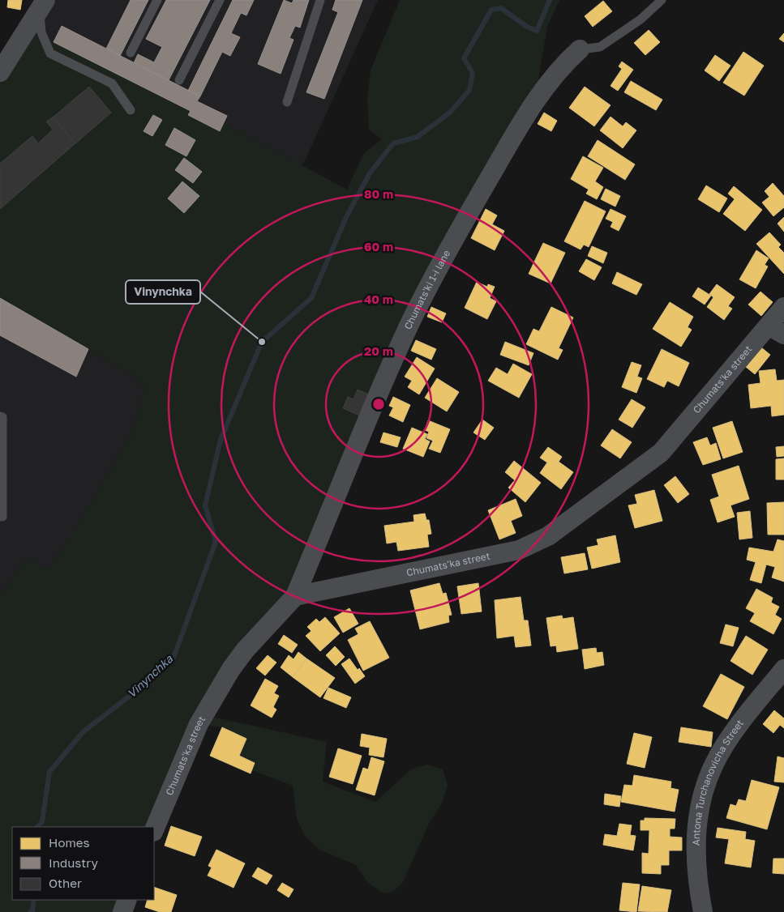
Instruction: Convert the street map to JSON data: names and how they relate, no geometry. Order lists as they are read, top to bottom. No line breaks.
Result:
{"streets":{"street":["Chumats'ki 1-i lane","Chumats'ka street","Antona Turchanovicha Street"]},"crossings":[["Chumats'ki 1-i lane","Chumats'ka street"]],"water":["Vinynchka"],"places":["Vinynchka"],"legend":["Homes","Industry","Other"],"rings":["80 m","60 m","40 m","20 m"]}
